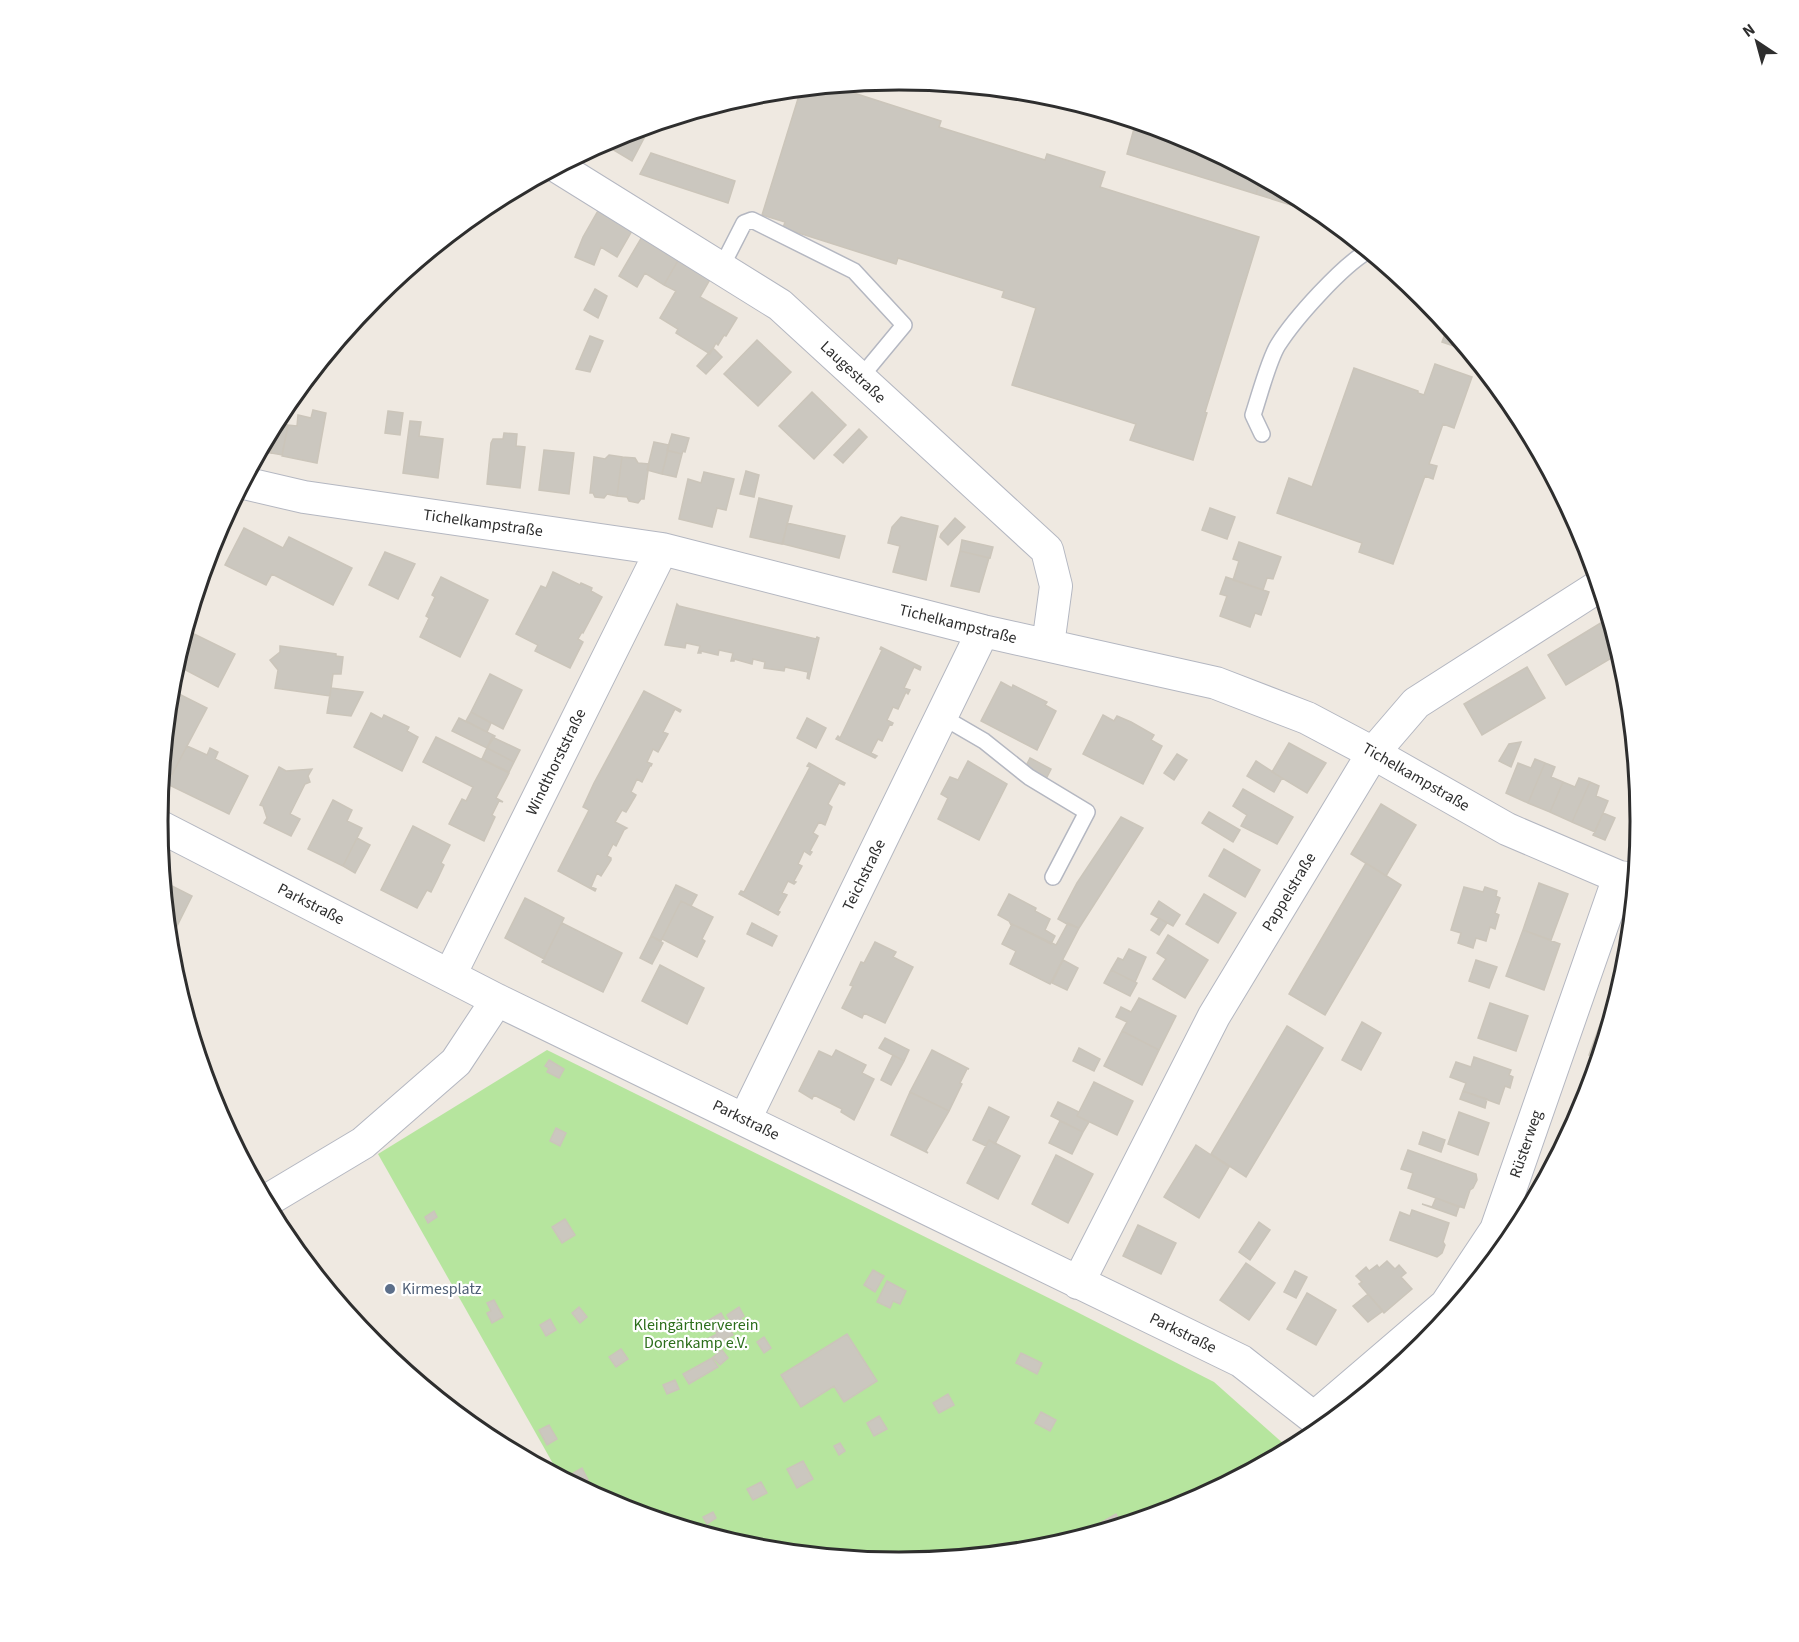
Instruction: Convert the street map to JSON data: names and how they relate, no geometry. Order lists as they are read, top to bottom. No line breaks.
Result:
{"streets":{"street":["Laugestraße","Tichelkampstraße","Windthorststraße","Teichstraße","Pappelstraße","Parkstraße","Rüsterweg"]},"crossings":[["Laugestraße","Tichelkampstraße"],["Tichelkampstraße","Windthorststraße"],["Tichelkampstraße","Teichstraße"],["Tichelkampstraße","Pappelstraße"],["Tichelkampstraße","Rüsterweg"],["Windthorststraße","Parkstraße"],["Teichstraße","Parkstraße"],["Pappelstraße","Parkstraße"]],"parks":["Kleingärtnerverein Dorenkamp e.V."],"places":["Kirmesplatz"],"north":"top left"}
